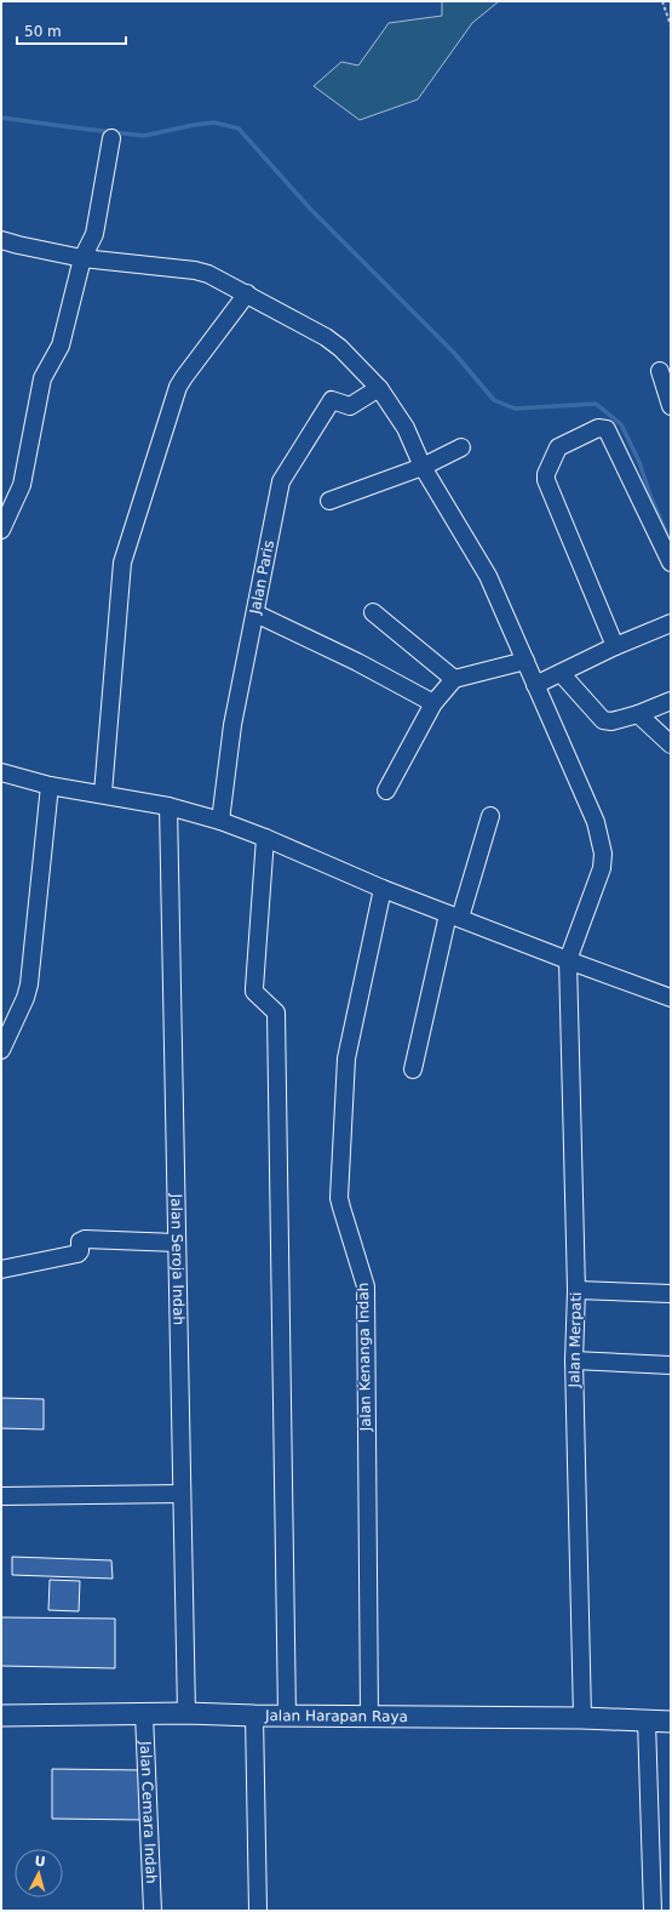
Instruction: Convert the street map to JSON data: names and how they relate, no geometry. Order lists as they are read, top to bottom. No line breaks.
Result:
{"streets":{"main road":["Jalan Harapan Raya"],"street":["Jalan Paris","Jalan Seroja Indah","Jalan Merpati","Jalan Kenanga Indah","Jalan Cemara Indah"]},"crossings":[["Jalan Seroja Indah","Jalan Harapan Raya"],["Jalan Merpati","Jalan Harapan Raya"],["Jalan Kenanga Indah","Jalan Harapan Raya"],["Jalan Harapan Raya","Jalan Cemara Indah"]],"scale_bar":"50 m","north":"top"}
